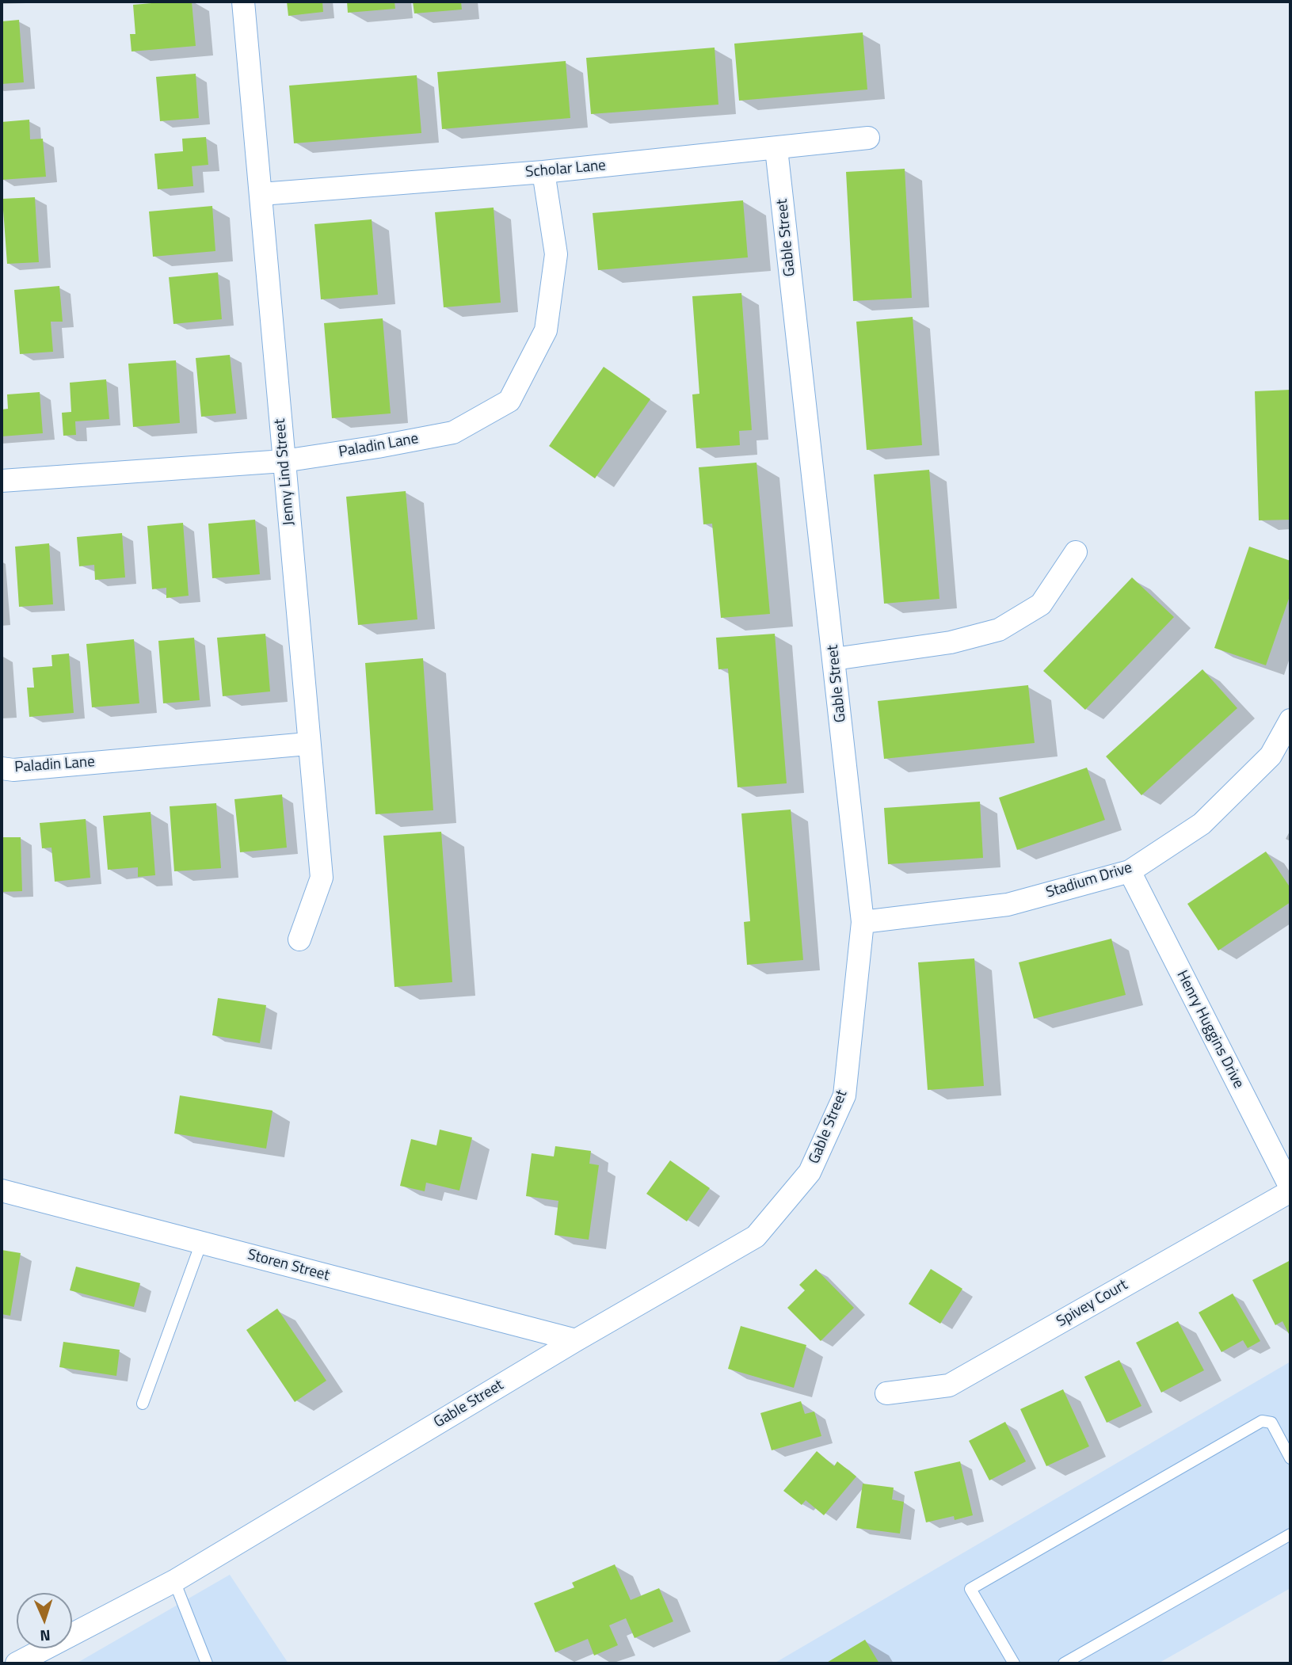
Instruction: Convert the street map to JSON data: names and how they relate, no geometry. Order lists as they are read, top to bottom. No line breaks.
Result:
{"streets":{"street":["Scholar Lane","Gable Street","Paladin Lane","Jenny Lind Street","Stadium Drive","Henry Huggins Drive","Storen Street","Spivey Court"]},"crossings":[["Scholar Lane","Gable Street"],["Scholar Lane","Paladin Lane"],["Scholar Lane","Jenny Lind Street"],["Gable Street","Stadium Drive"],["Gable Street","Storen Street"],["Paladin Lane","Jenny Lind Street"],["Stadium Drive","Henry Huggins Drive"],["Henry Huggins Drive","Spivey Court"]],"north":"bottom"}
